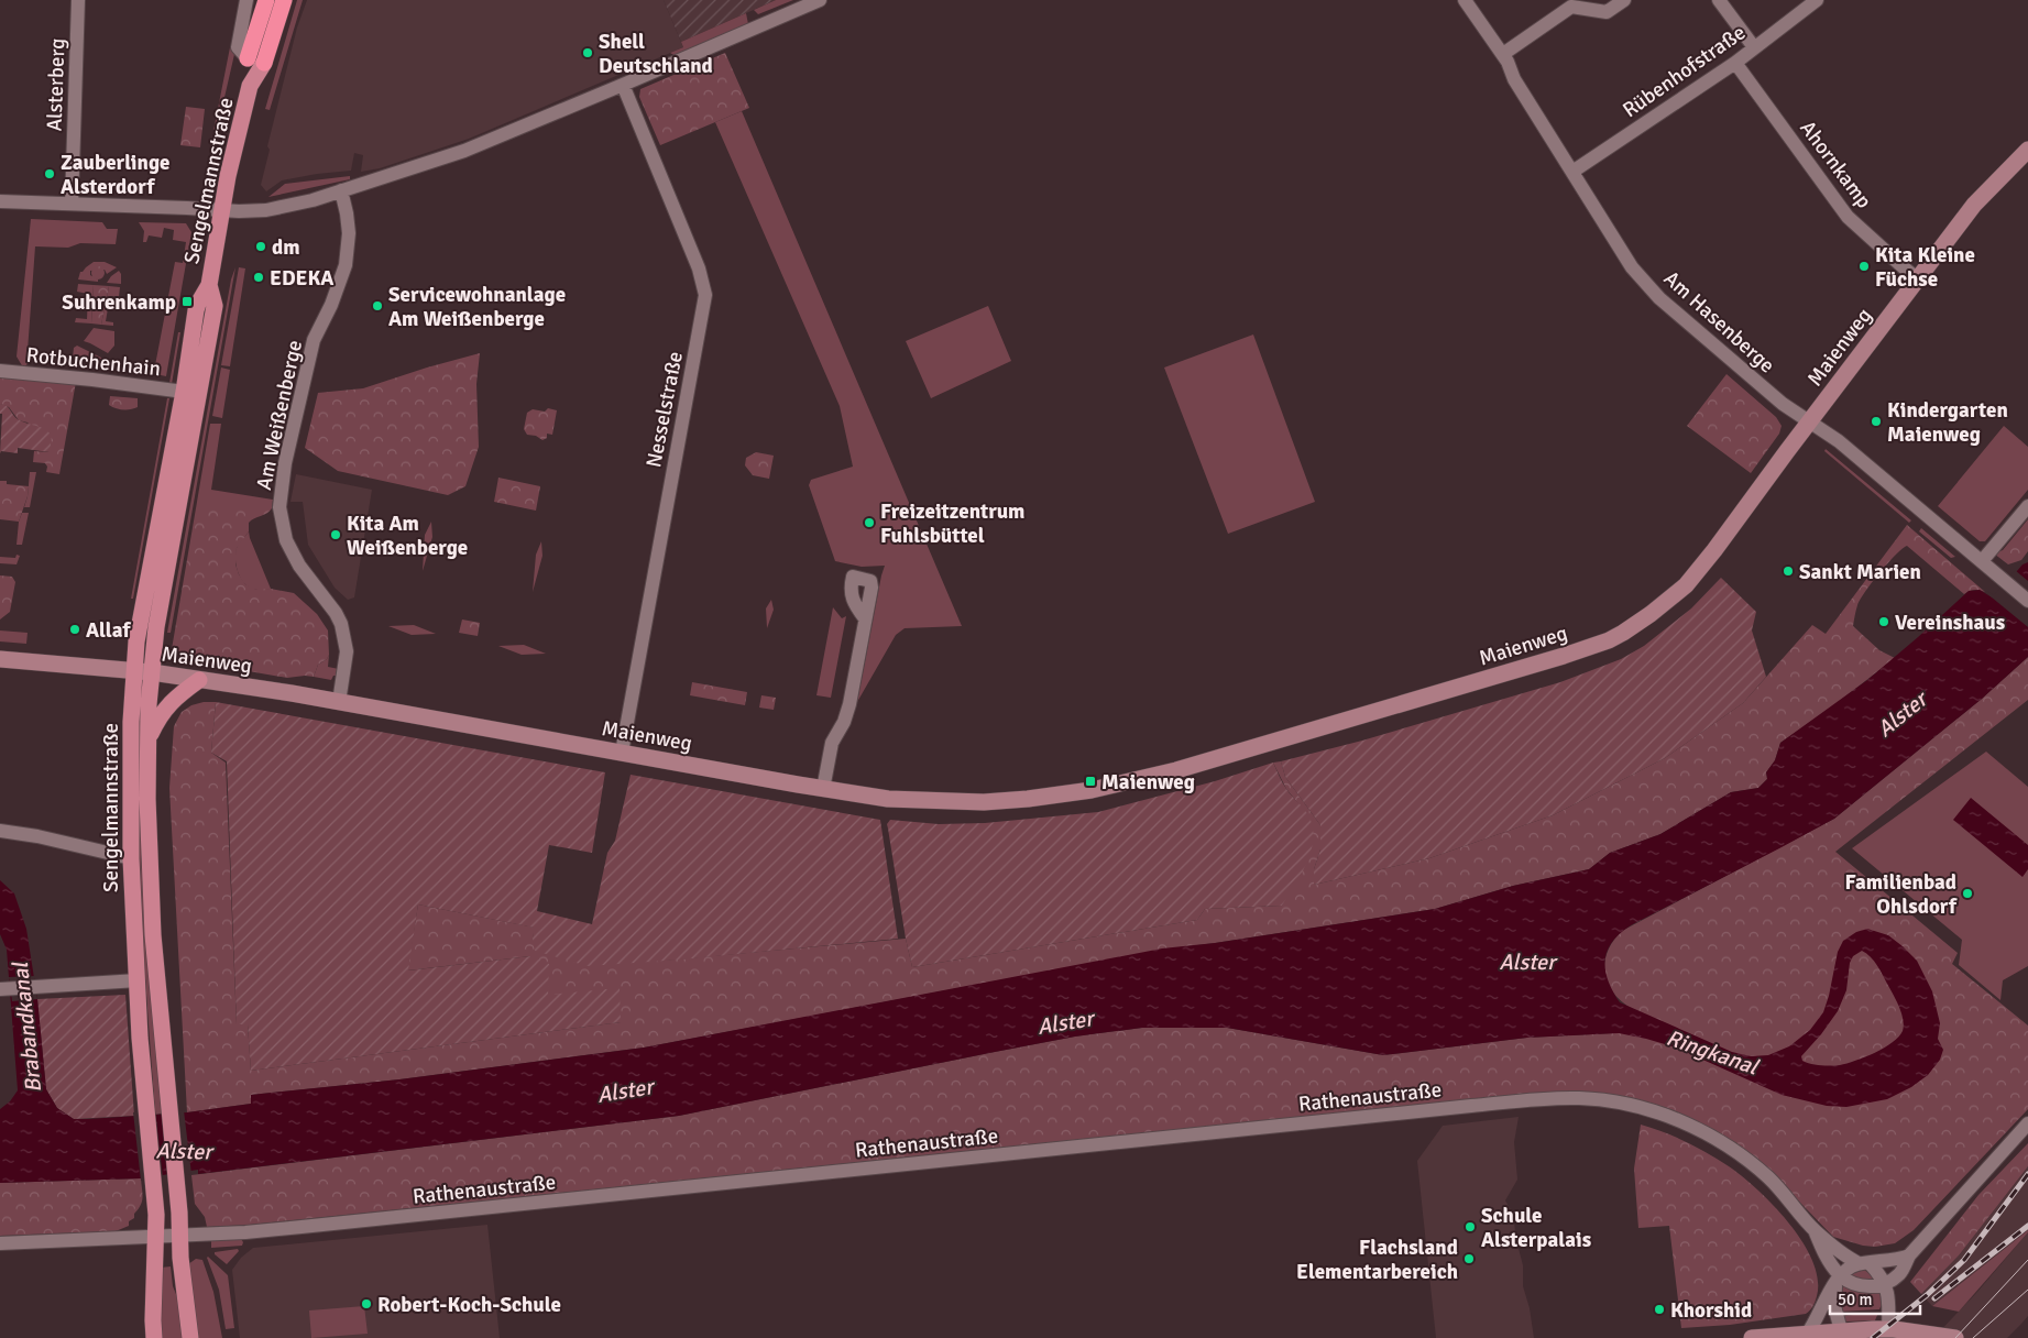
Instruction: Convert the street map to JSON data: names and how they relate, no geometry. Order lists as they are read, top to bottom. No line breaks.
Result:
{"streets":{"highway":["Sengelmannstraße"],"street":["Rübenhofstraße","Alsterberg","Ahornkamp","Am Hasenberge","Maienweg","Rotbuchenhain","Nesselstraße","Am Weißenberge","Rathenaustraße"]},"crossings":[["Rübenhofstraße","Ahornkamp"],["Rübenhofstraße","Am Hasenberge"],["Ahornkamp","Maienweg"],["Sengelmannstraße","Maienweg"],["Sengelmannstraße","Rotbuchenhain"],["Sengelmannstraße","Rathenaustraße"],["Am Hasenberge","Maienweg"],["Maienweg","Nesselstraße"],["Maienweg","Am Weißenberge"]],"water":["Alster","Brabandkanal","Ringkanal"],"places":{"other":["Shell Deutschland","Zauberlinge Alsterdorf","dm","Kita Kleine Füchse","EDEKA","Servicewohnanlage Am Weißenberge","Kindergarten Maienweg","Freizeitzentrum Fuhlsbüttel","Kita Am Weißenberge","Sankt Marien","Vereinshaus","Allaf","Familienbad Ohlsdorf","Schule Alsterpalais","Flachsland Elementarbereich","Robert-Koch-Schule","Khorshid"],"transit":["Suhrenkamp","Maienweg"]},"scale_bar":"50 m"}
